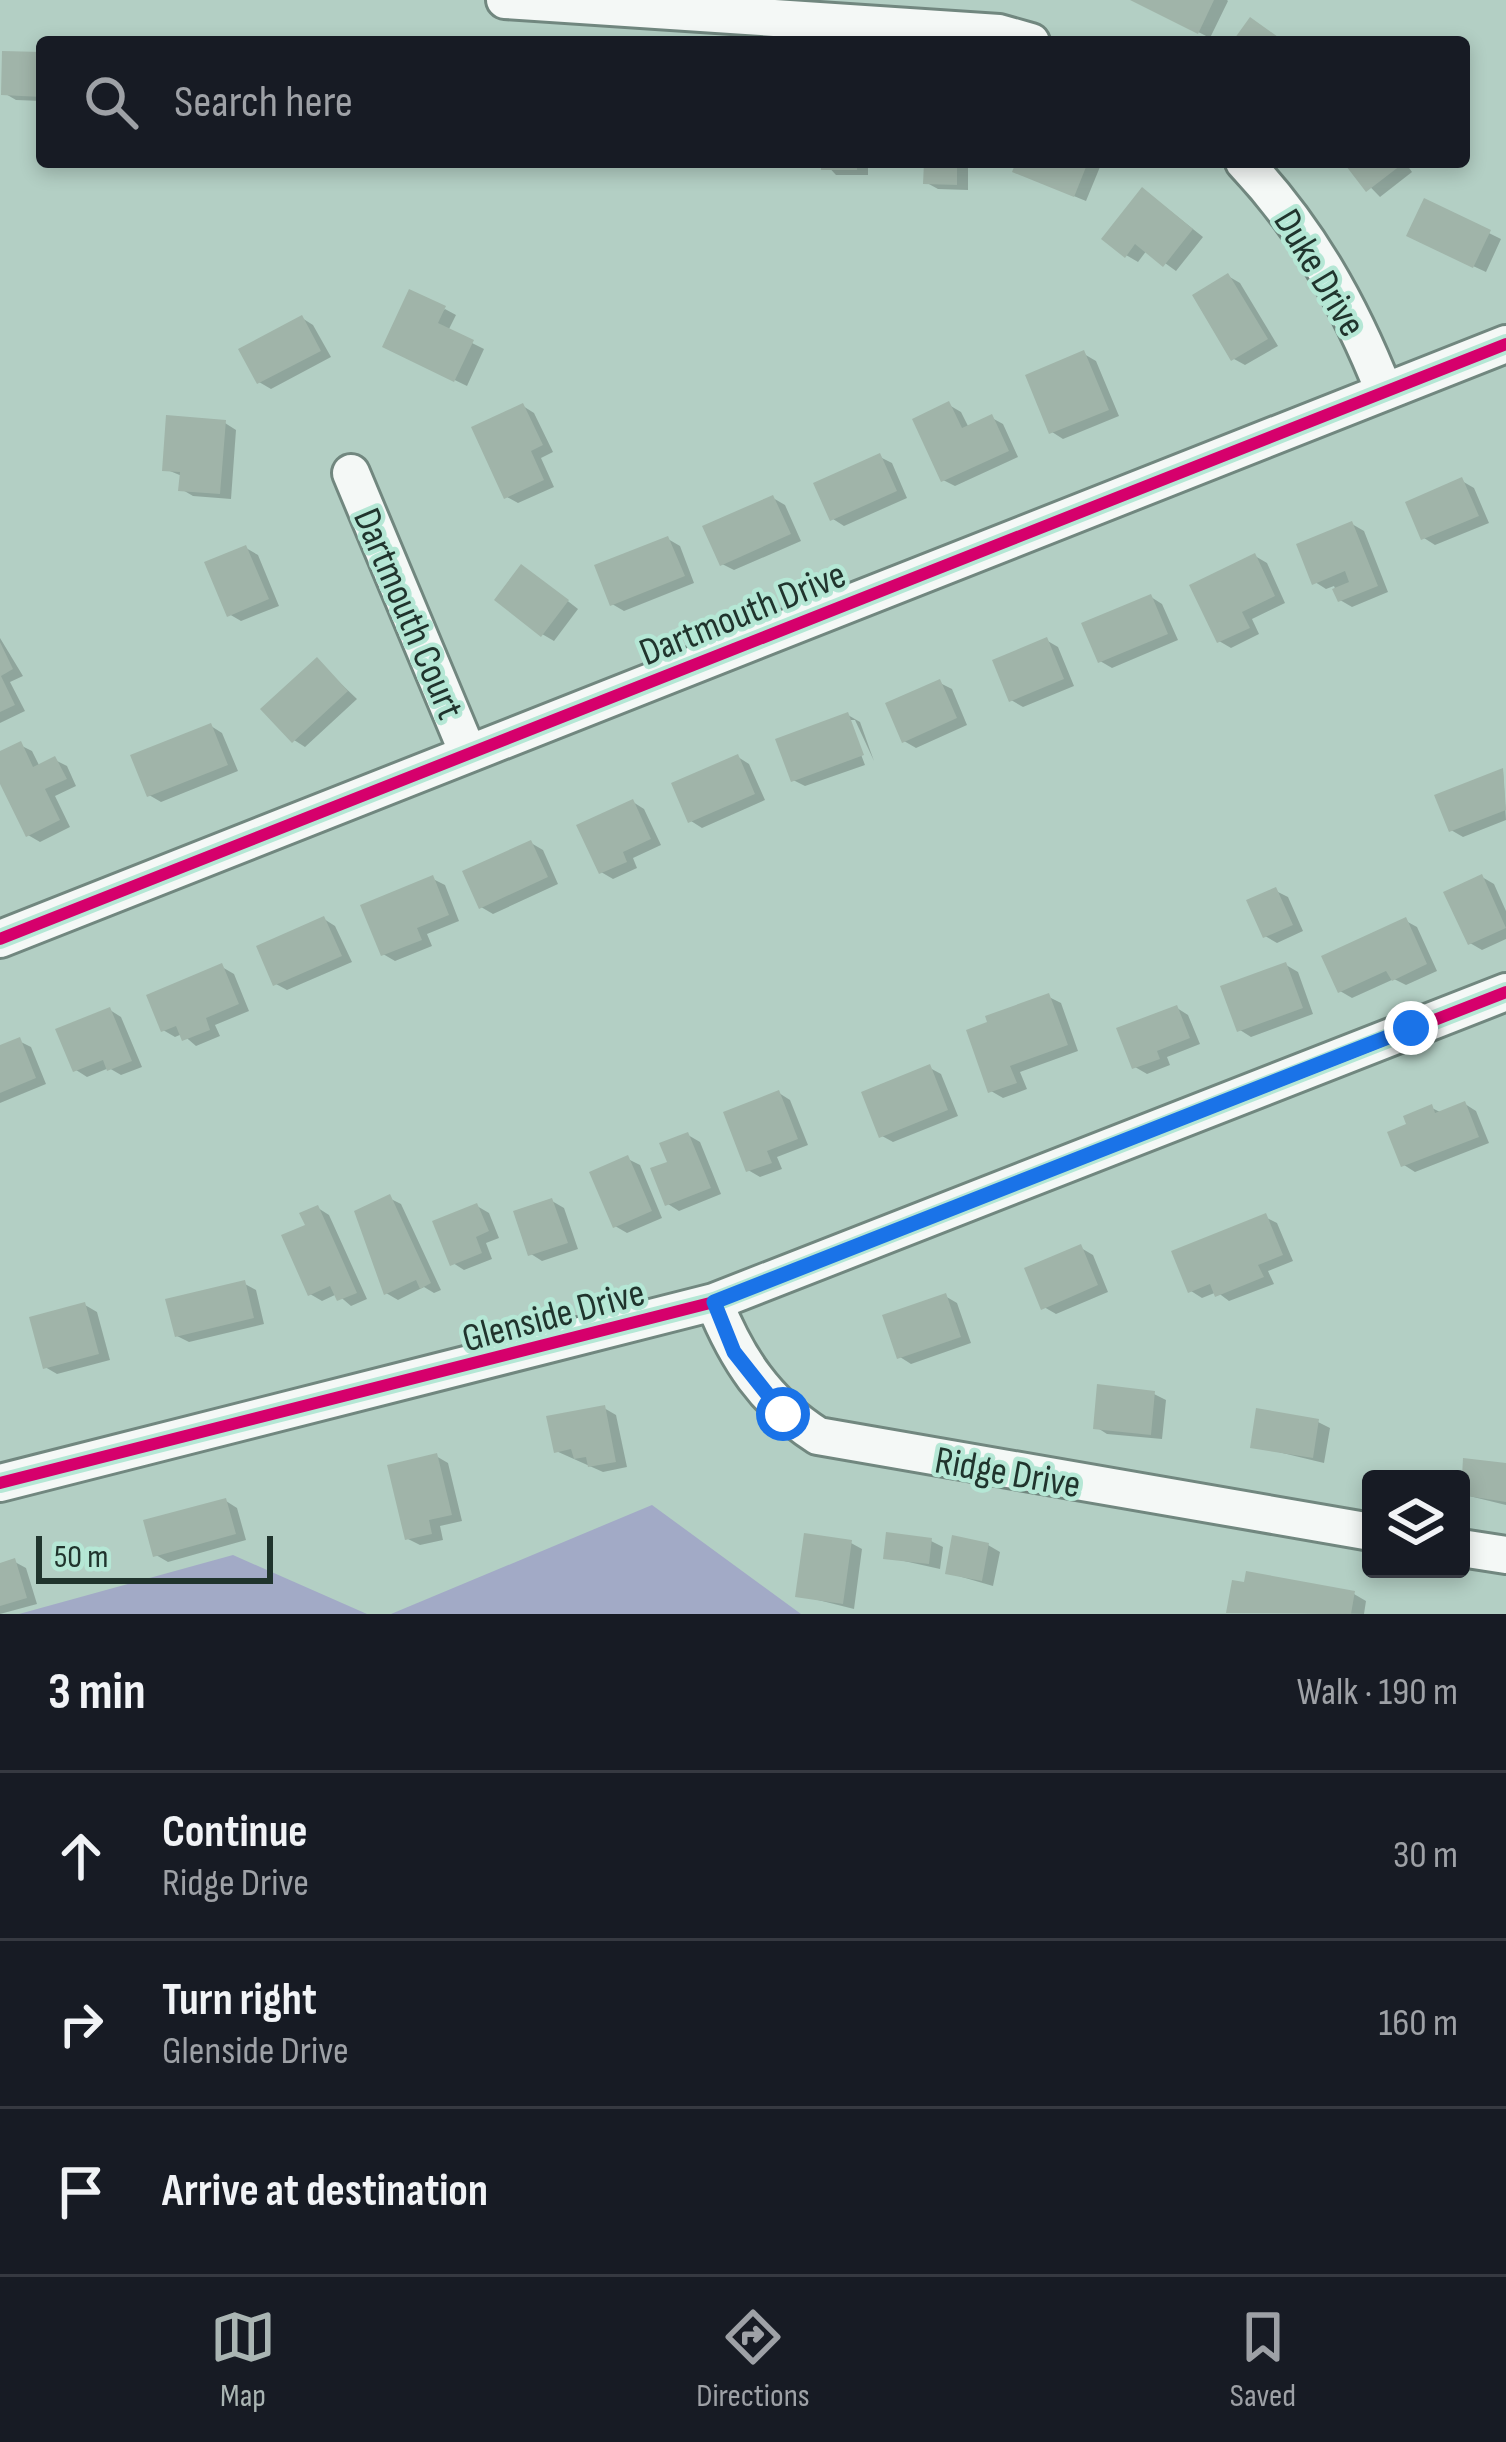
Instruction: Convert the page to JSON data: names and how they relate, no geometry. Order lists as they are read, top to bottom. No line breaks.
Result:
{"streets":{"street":["Duke Drive","Dartmouth Drive","Dartmouth Court","Glenside Drive","Ridge Drive"]},"crossings":[["Duke Drive","Dartmouth Drive"],["Dartmouth Drive","Dartmouth Court"],["Glenside Drive","Ridge Drive"]],"scale_bar":"50 m","page":{"search":"Search here","scale":"50 m","heading":["3 min","Walk · 190 m"],"list":[["Continue","Ridge Drive","30 m"],["Turn right","Glenside Drive","160 m"],"Arrive at destination"],"nav":["Map","Directions","Saved"]}}
